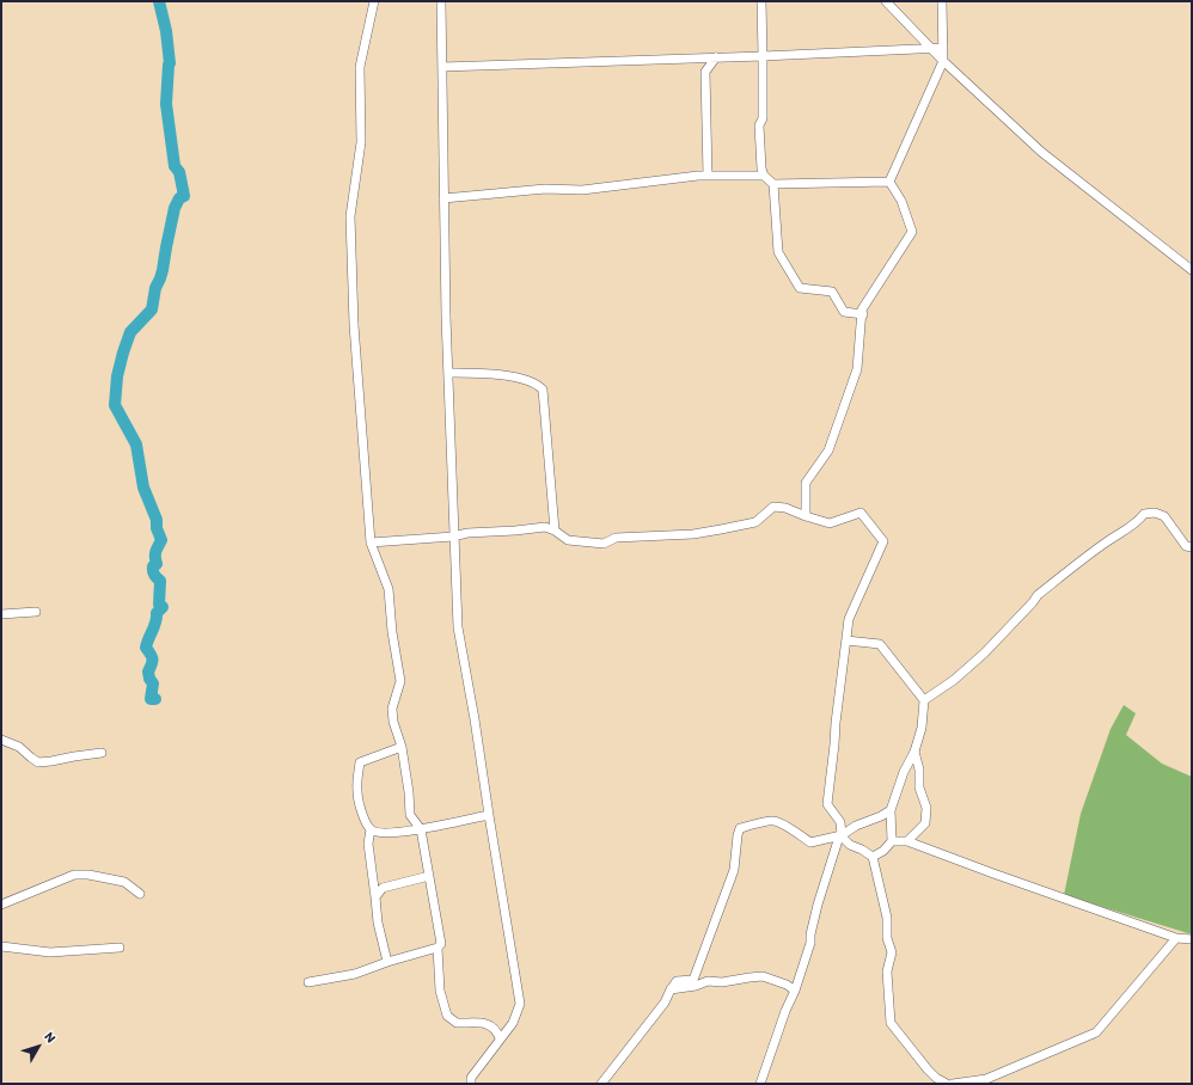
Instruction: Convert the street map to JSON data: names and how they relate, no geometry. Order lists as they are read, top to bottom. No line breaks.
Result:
{"north":"top right"}
